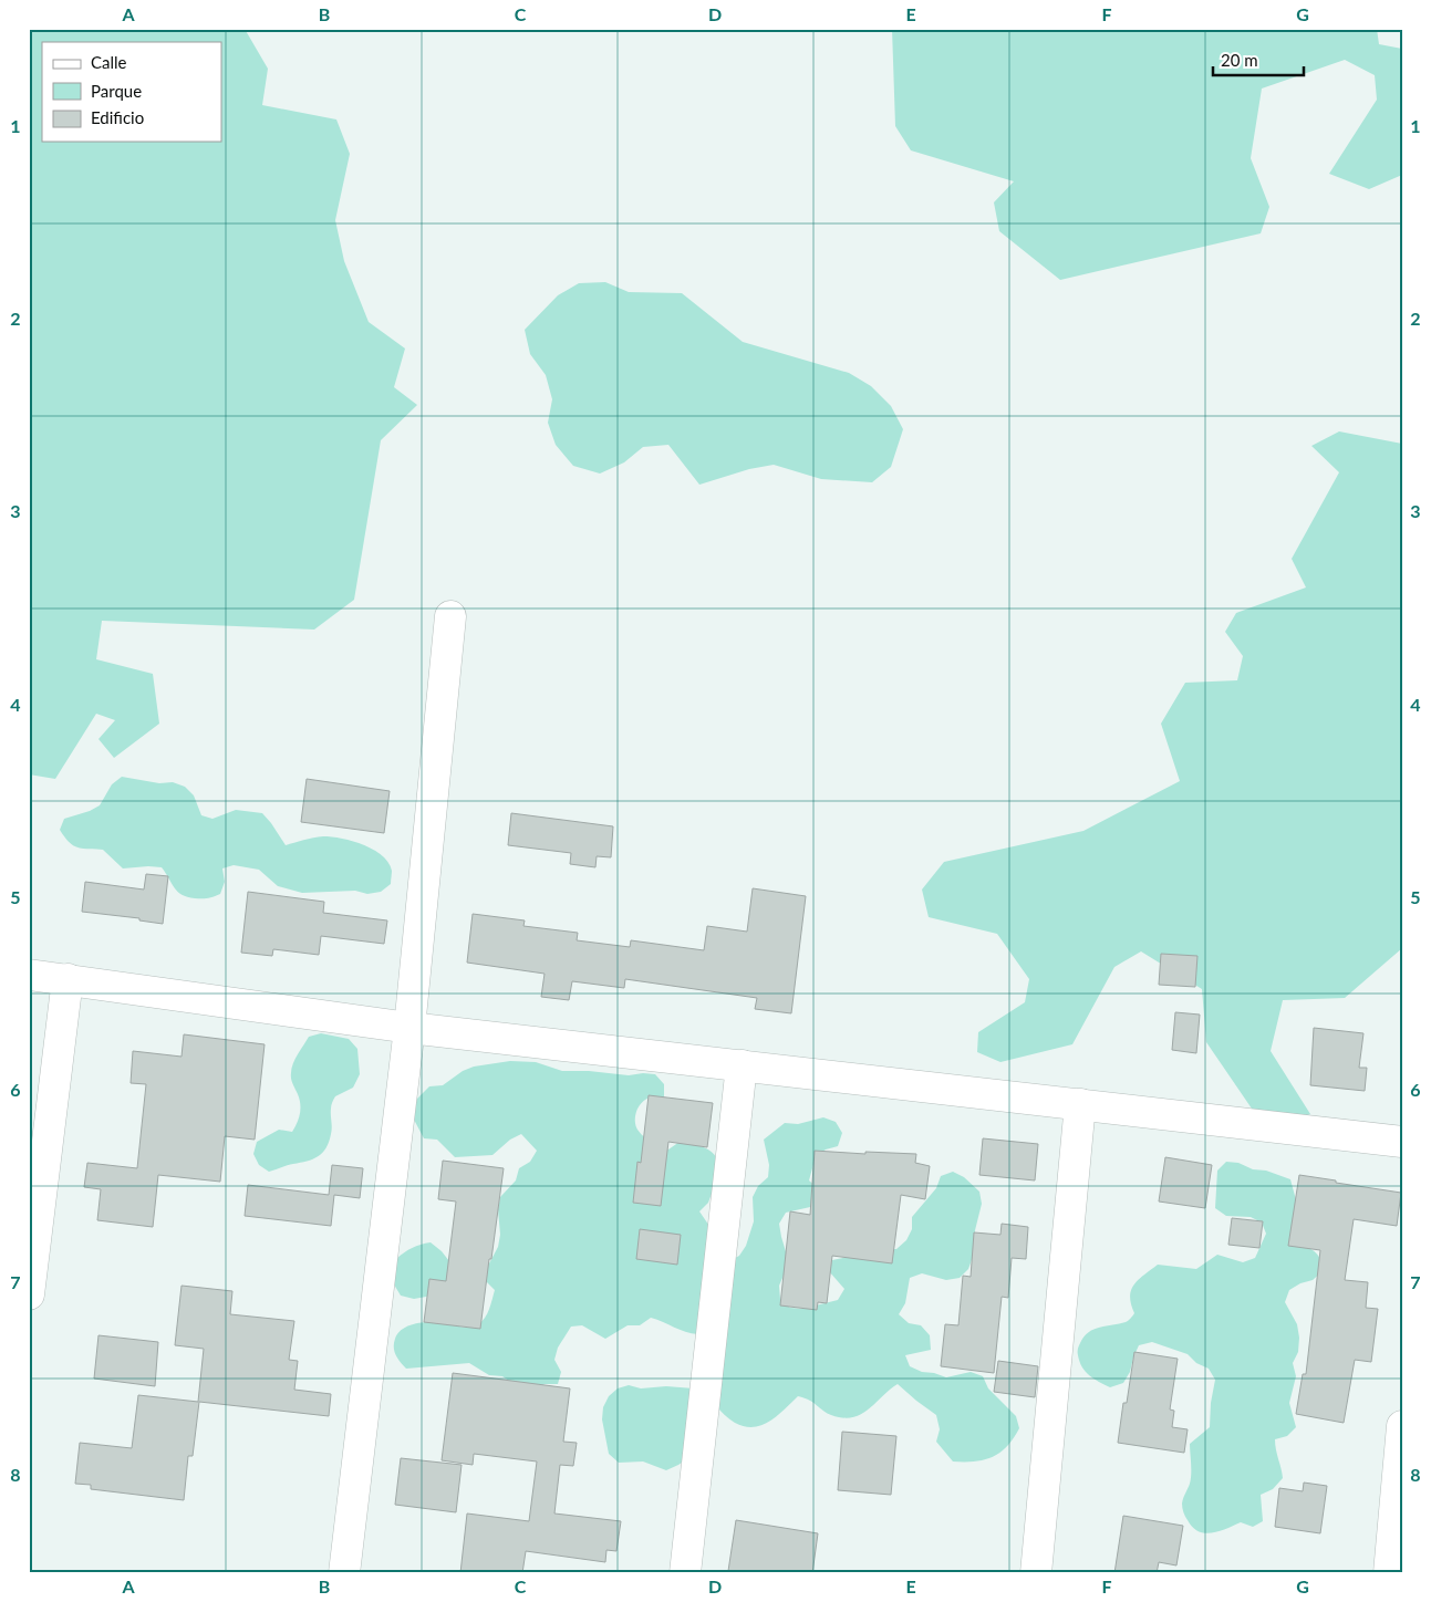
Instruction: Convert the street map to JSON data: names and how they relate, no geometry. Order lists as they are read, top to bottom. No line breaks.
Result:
{"legend":["Calle","Parque","Edificio"],"scale_bar":"20 m","grid":{"columns":["A","B","C","D","E","F","G"],"rows":["1","2","3","4","5","6","7","8"]}}
